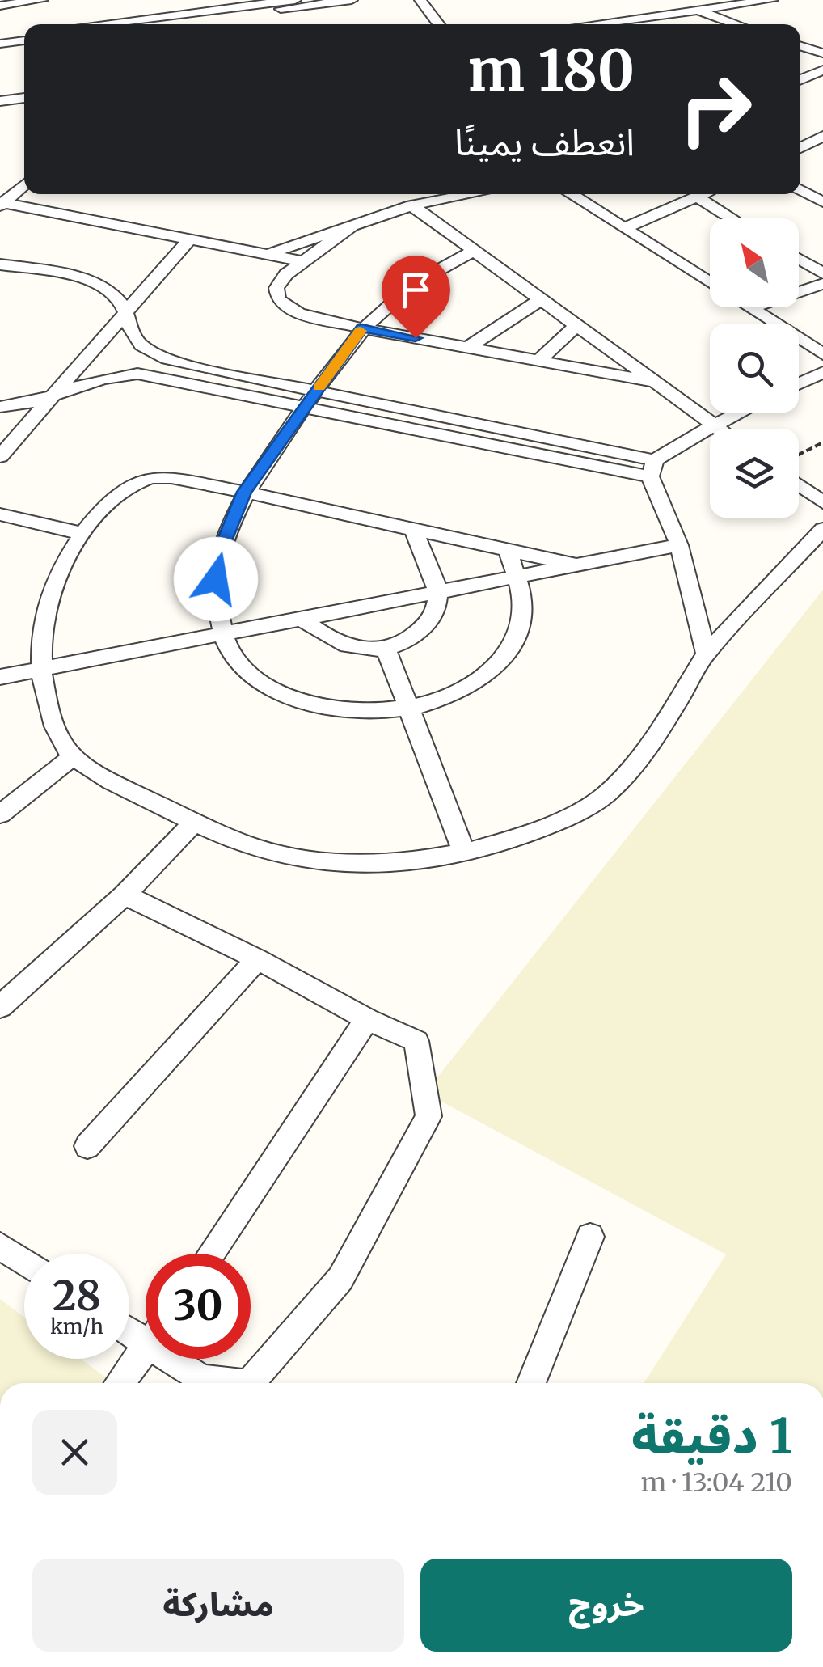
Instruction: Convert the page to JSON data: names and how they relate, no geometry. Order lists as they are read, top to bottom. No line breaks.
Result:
{"north":"top left","page":{"turn":["180 m","انعطف يمينًا"],"speed":"28 km/h","limit":"30","heading":["1 دقيقة","210 m · 13:04"],"buttons":["خروج","مشاركة"]}}
